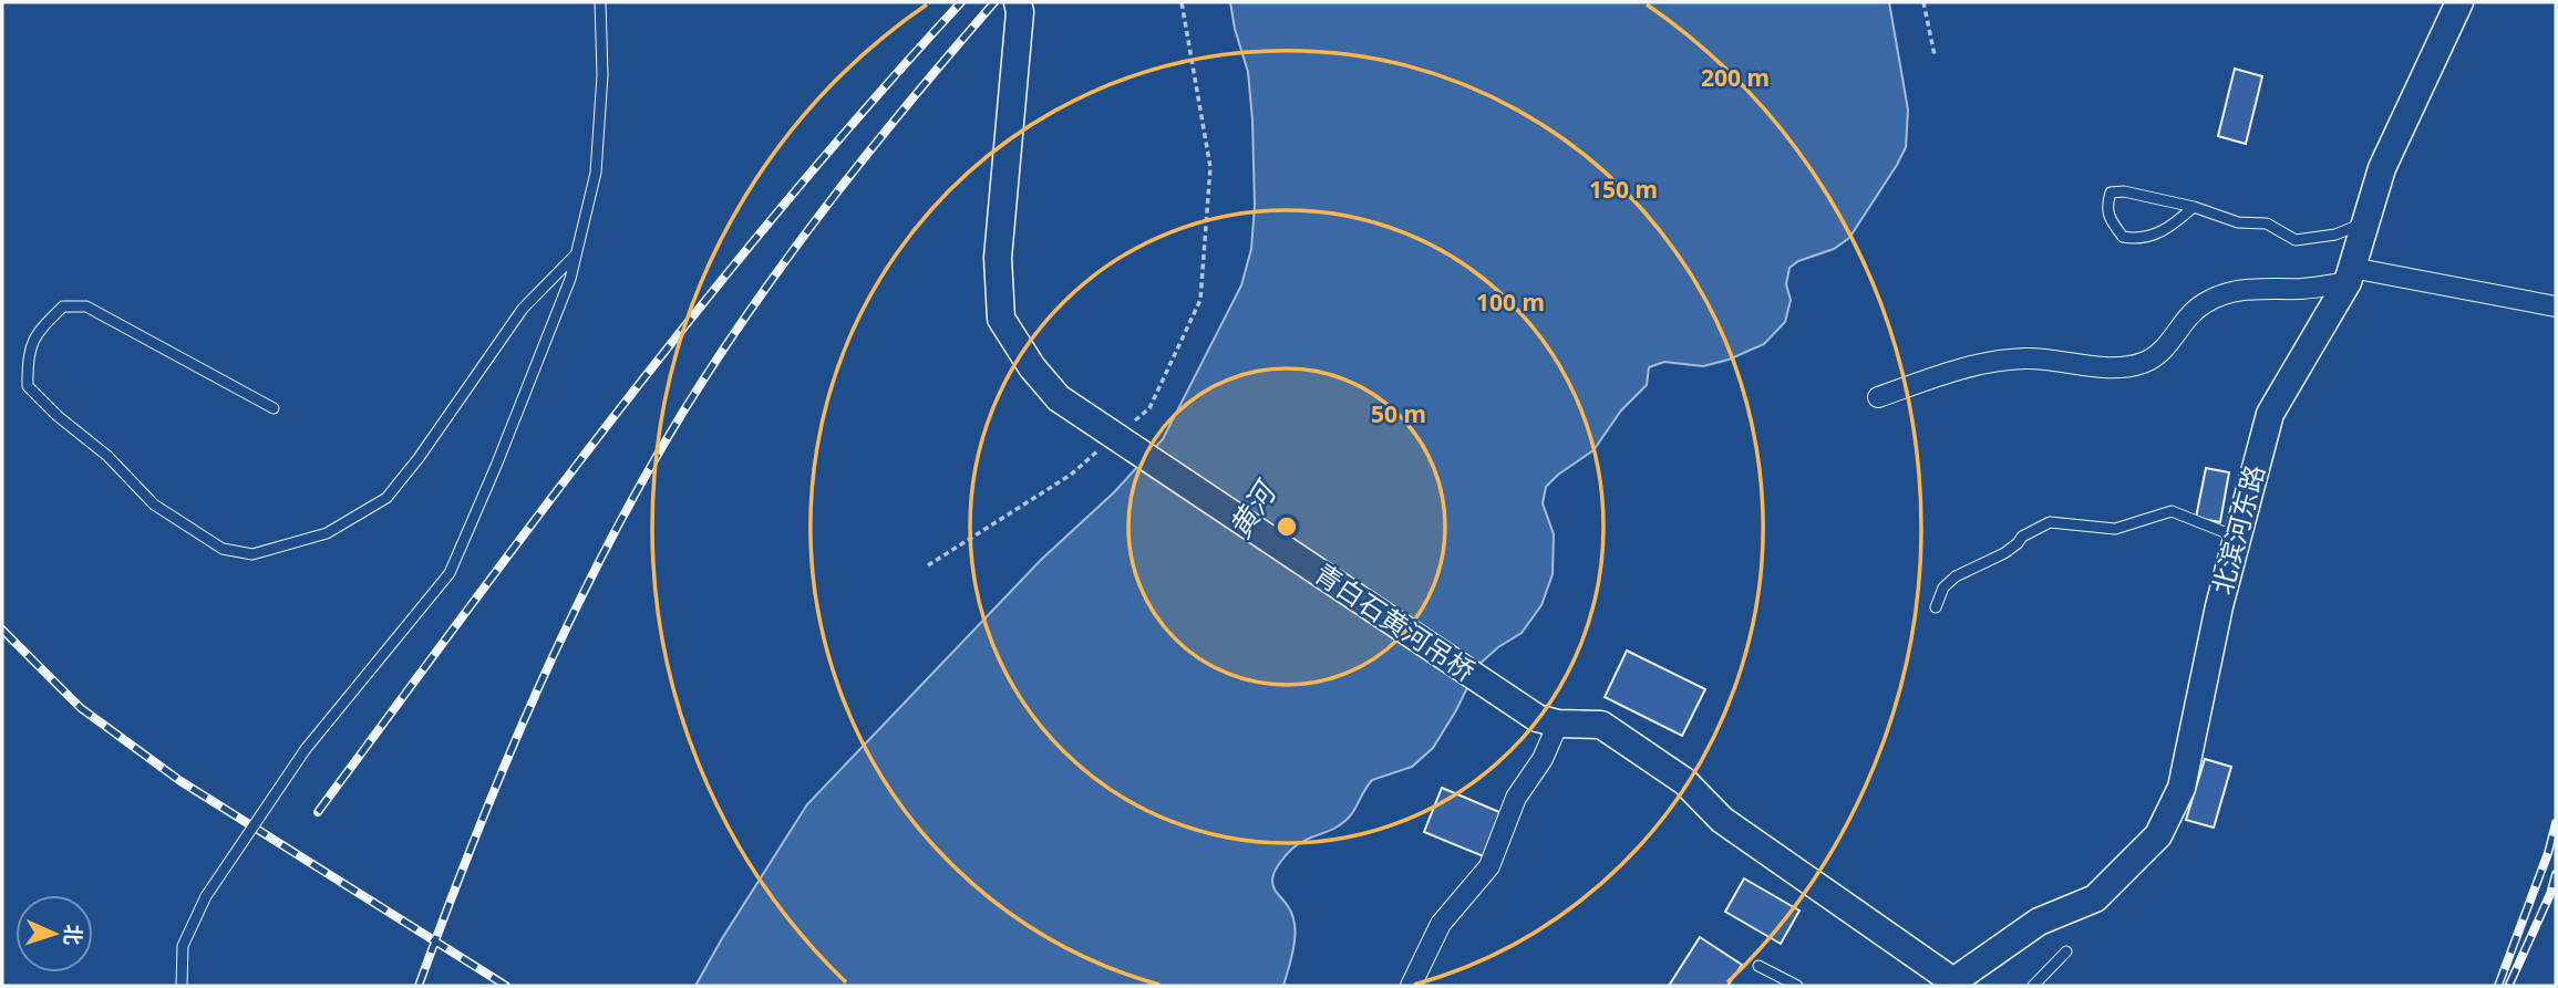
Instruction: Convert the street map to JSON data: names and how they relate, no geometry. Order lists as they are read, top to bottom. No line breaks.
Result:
{"streets":{"street":["北滨河东路","青白石黄河吊桥"]},"water":["黄河"],"north":"right","rings":["200 m","150 m","100 m","50 m"]}
